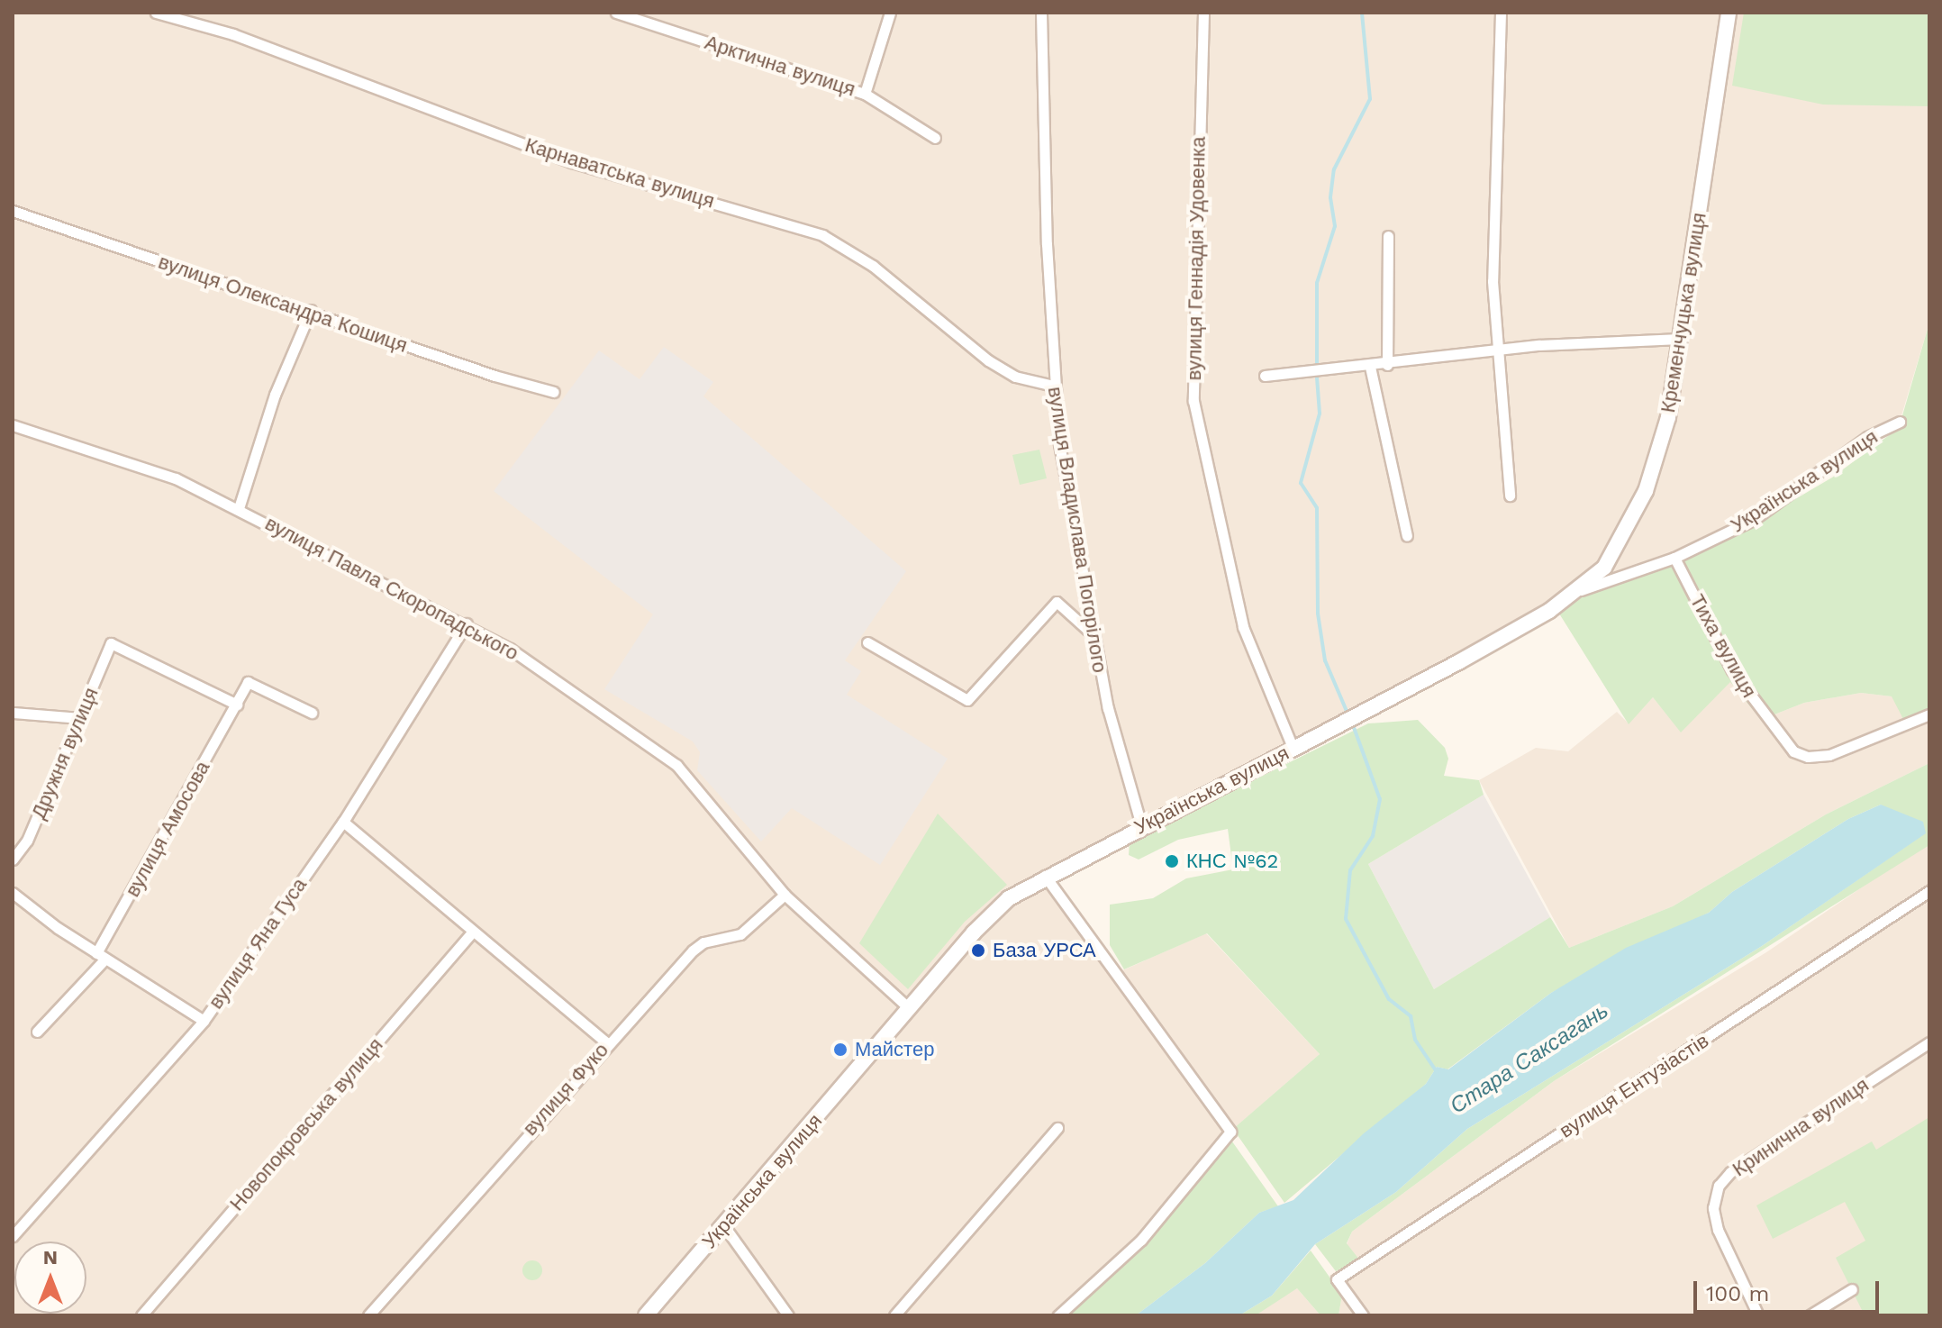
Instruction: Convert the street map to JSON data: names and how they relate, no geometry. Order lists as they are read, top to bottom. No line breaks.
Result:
{"streets":{"street":["Арктична вулиця","Карнаватська вулиця","вулиця Геннадія Удовенка","вулиця Олександра Кошиця","Кременчуцька вулиця","Українська вулиця","вулиця Владислава Погорілого","вулиця Павла Скоропадського","Тиха вулиця","Дружня вулиця","вулиця Амосова","вулиця Яна Гуса","вулиця Ентузіастів","вулиця Фуко","Новопокровська вулиця","Кринична вулиця"]},"crossings":[["Карнаватська вулиця","вулиця Владислава Погорілого"],["вулиця Геннадія Удовенка","Українська вулиця"],["Кременчуцька вулиця","Українська вулиця"],["Українська вулиця","вулиця Владислава Погорілого"],["Українська вулиця","вулиця Павла Скоропадського"],["Українська вулиця","Тиха вулиця"],["вулиця Павла Скоропадського","вулиця Яна Гуса"],["вулиця Павла Скоропадського","вулиця Фуко"],["Дружня вулиця","вулиця Амосова"]],"water":["Стара Саксагань"],"places":["КНС №62","База УРСА","Майстер"],"scale_bar":"100 m","north":"top"}
